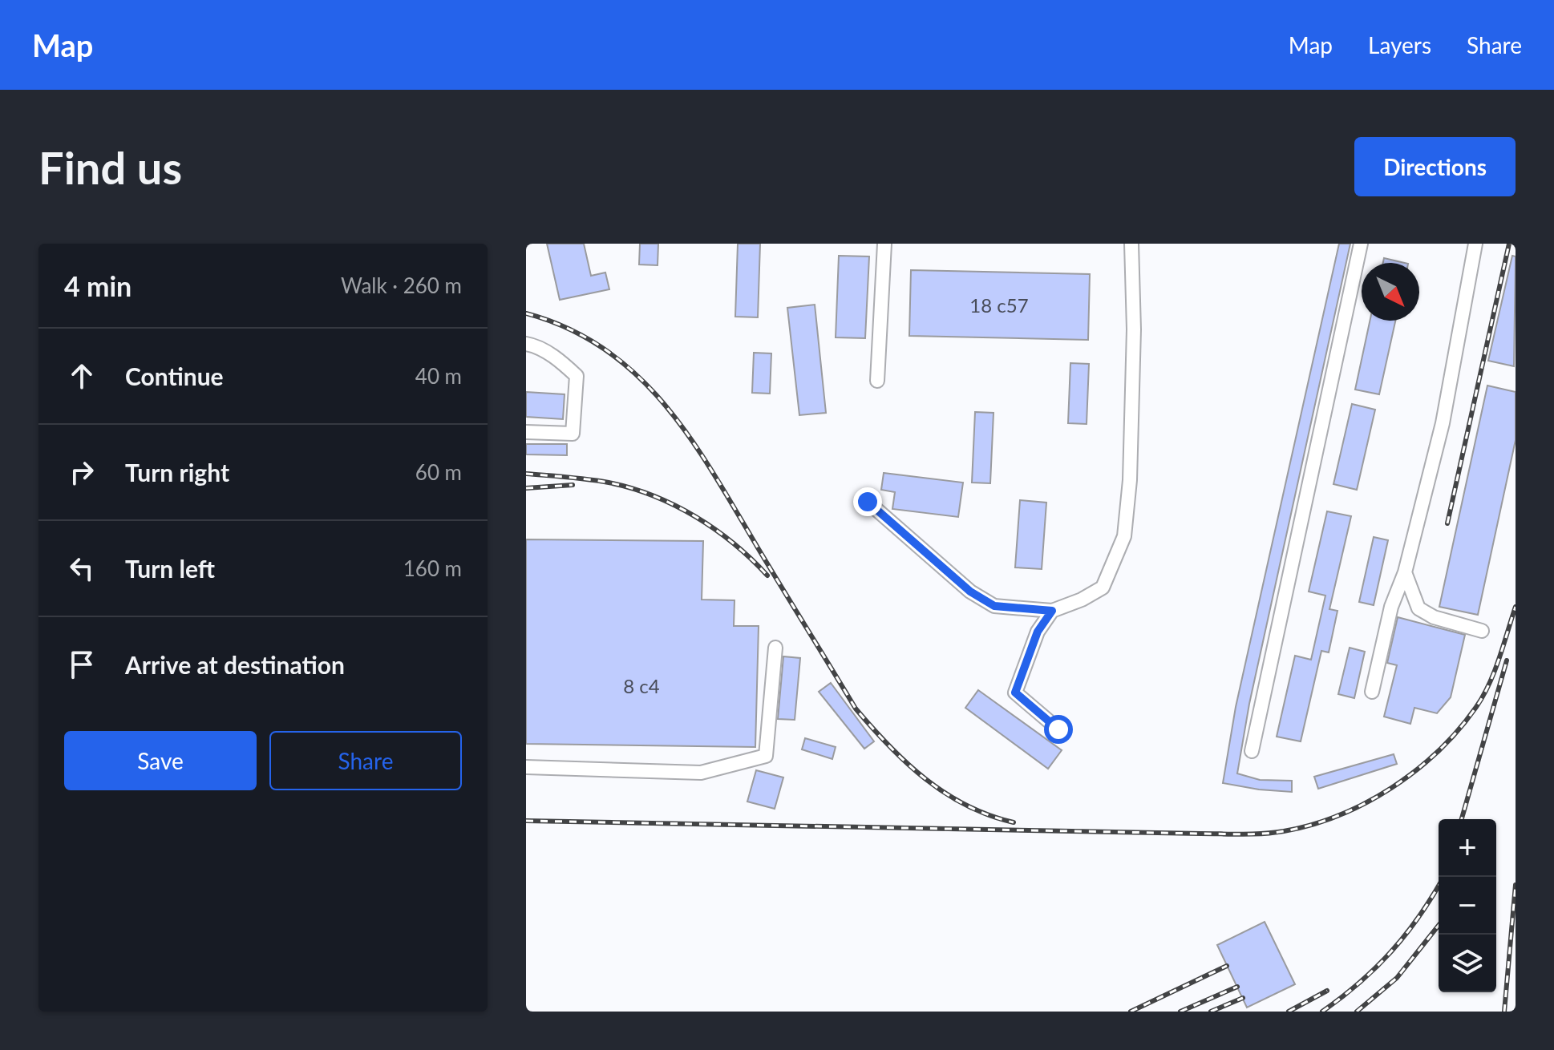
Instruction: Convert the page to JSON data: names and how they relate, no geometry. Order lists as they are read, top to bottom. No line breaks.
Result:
{"house_numbers":["18 с57","8 с4"],"north":"bottom right","page":{"header":"Map","nav":["Map","Layers","Share"],"buttons":["Directions",["Save","Share"]],"title":"Find us","heading":["4 min","Walk · 260 m"],"list":[["Continue","40 m"],["Turn right","60 m"],["Turn left","160 m"],"Arrive at destination"],"map_buttons":["+","−"]}}
